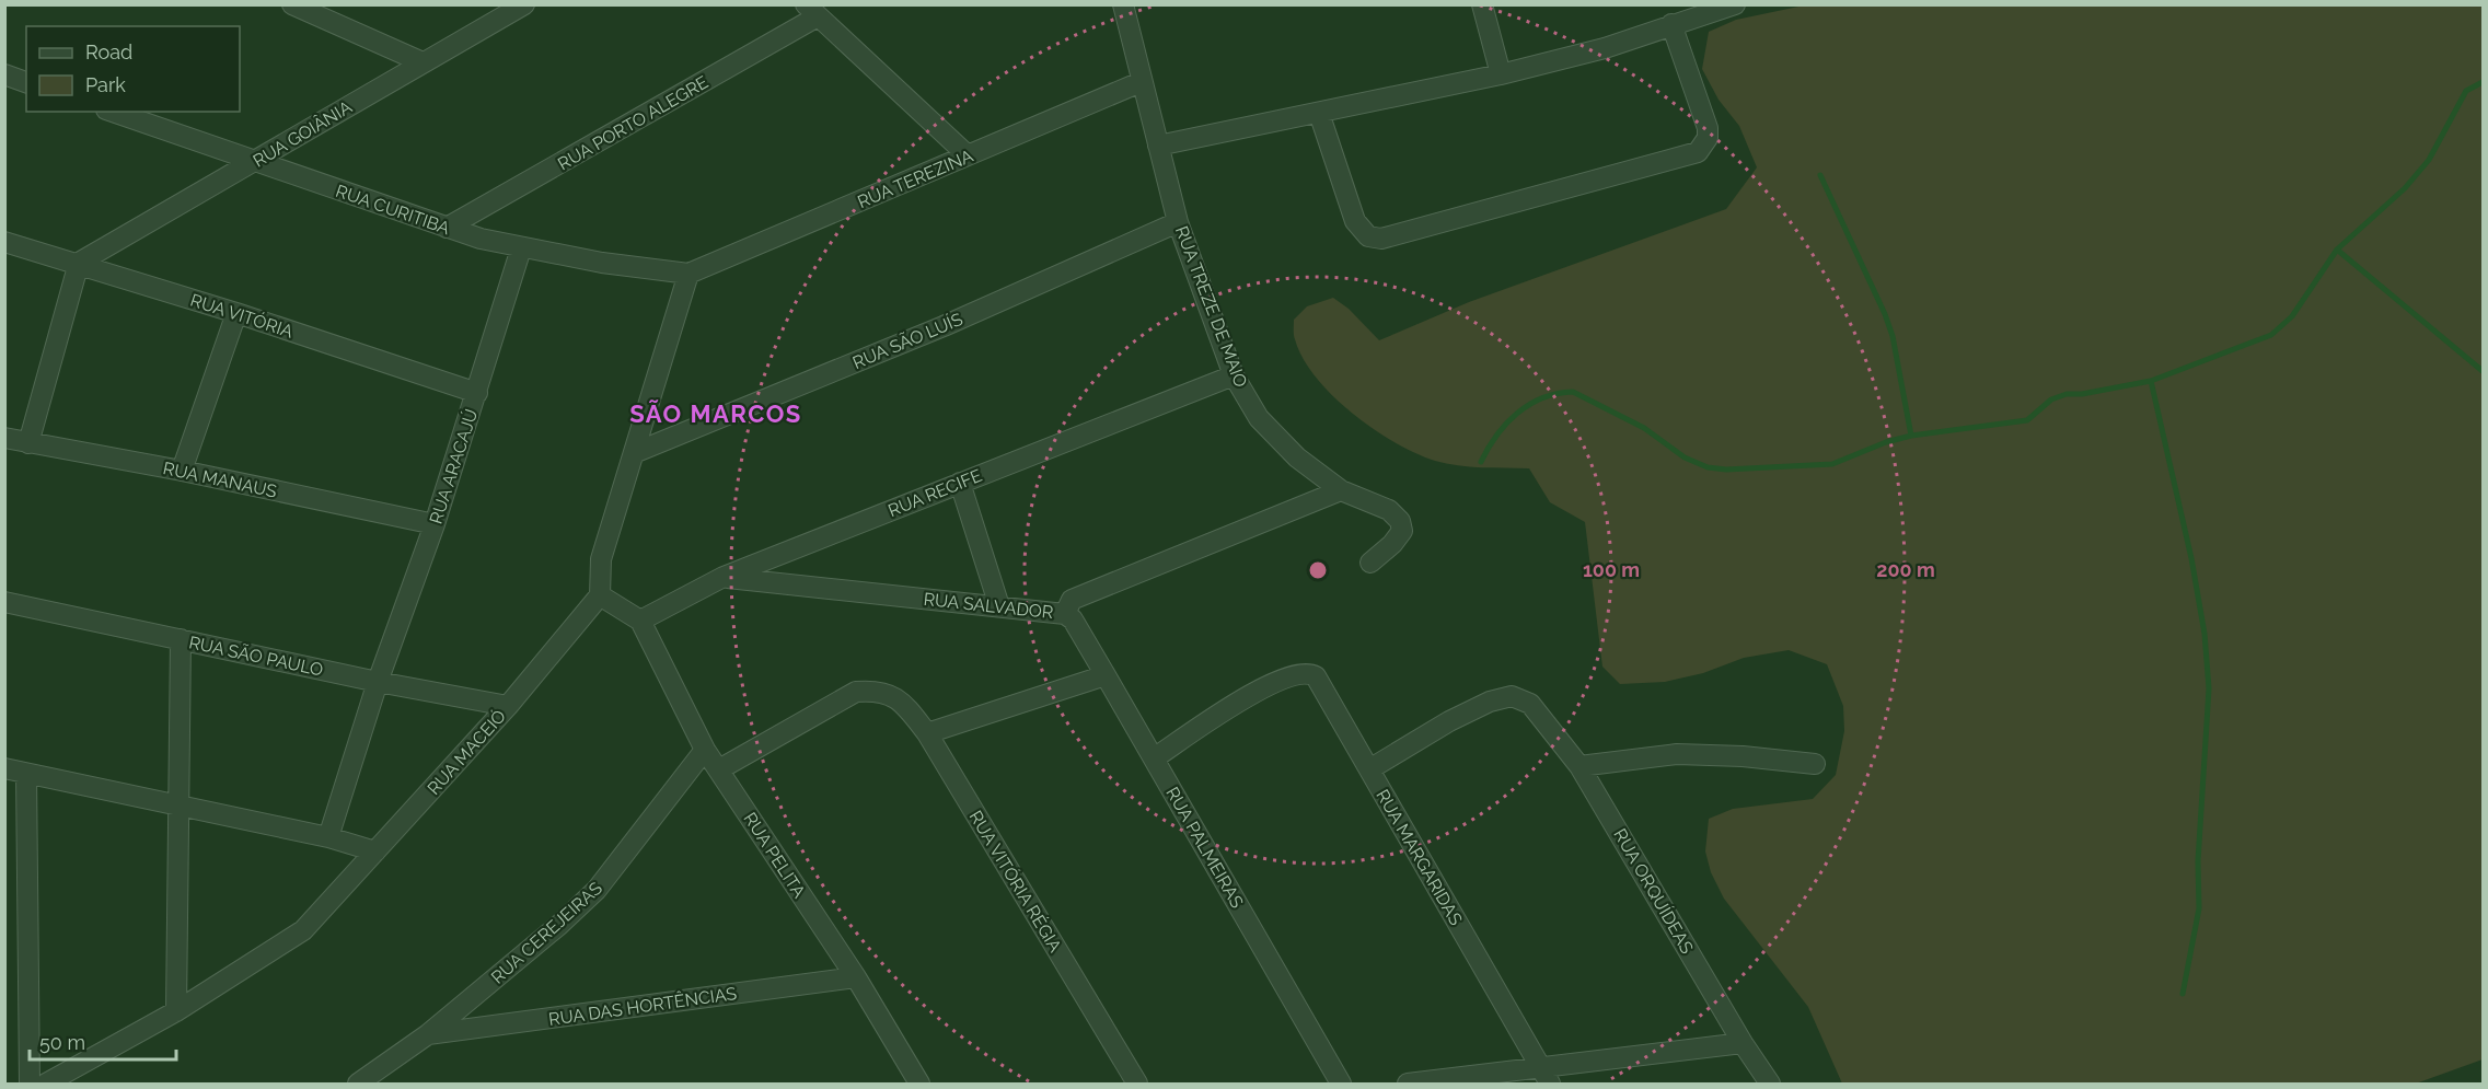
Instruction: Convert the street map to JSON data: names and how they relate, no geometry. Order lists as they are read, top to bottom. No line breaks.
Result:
{"streets":{"street":["RUA PORTO ALEGRE","RUA GOIÂNIA","RUA TEREZINA","RUA CURITIBA","RUA TREZE DE MAIO","RUA VITÓRIA","RUA SÃO LUÍS","RUA ARACAJÚ","RUA MANAUS","RUA RECIFE","RUA SALVADOR","RUA SÃO PAULO","RUA MACEIÓ","RUA PALMEIRAS","RUA PELITA","RUA MARGARIDAS","RUA VITÓRIA RÉGIA","RUA ORQUÍDEAS","RUA CEREJEIRAS","RUA DAS HORTÊNCIAS"]},"crossings":[["RUA PORTO ALEGRE","RUA CURITIBA"],["RUA GOIÂNIA","RUA CURITIBA"],["RUA GOIÂNIA","RUA VITÓRIA"],["RUA TEREZINA","RUA CURITIBA"],["RUA TEREZINA","RUA TREZE DE MAIO"],["RUA CURITIBA","RUA ARACAJÚ"],["RUA TREZE DE MAIO","RUA SÃO LUÍS"],["RUA TREZE DE MAIO","RUA RECIFE"],["RUA TREZE DE MAIO","RUA SALVADOR"],["RUA VITÓRIA","RUA ARACAJÚ"],["RUA ARACAJÚ","RUA MANAUS"],["RUA ARACAJÚ","RUA SÃO PAULO"],["RUA RECIFE","RUA SALVADOR"],["RUA RECIFE","RUA PELITA"],["RUA SALVADOR","RUA PALMEIRAS"],["RUA SÃO PAULO","RUA MACEIÓ"],["RUA PALMEIRAS","RUA MARGARIDAS"],["RUA PELITA","RUA VITÓRIA RÉGIA"],["RUA PELITA","RUA CEREJEIRAS"],["RUA PELITA","RUA DAS HORTÊNCIAS"],["RUA MARGARIDAS","RUA ORQUÍDEAS"],["RUA CEREJEIRAS","RUA DAS HORTÊNCIAS"]],"districts":["SÃO MARCOS"],"legend":["Road","Park"],"scale_bar":"50 m","rings":["100 m","200 m"]}
